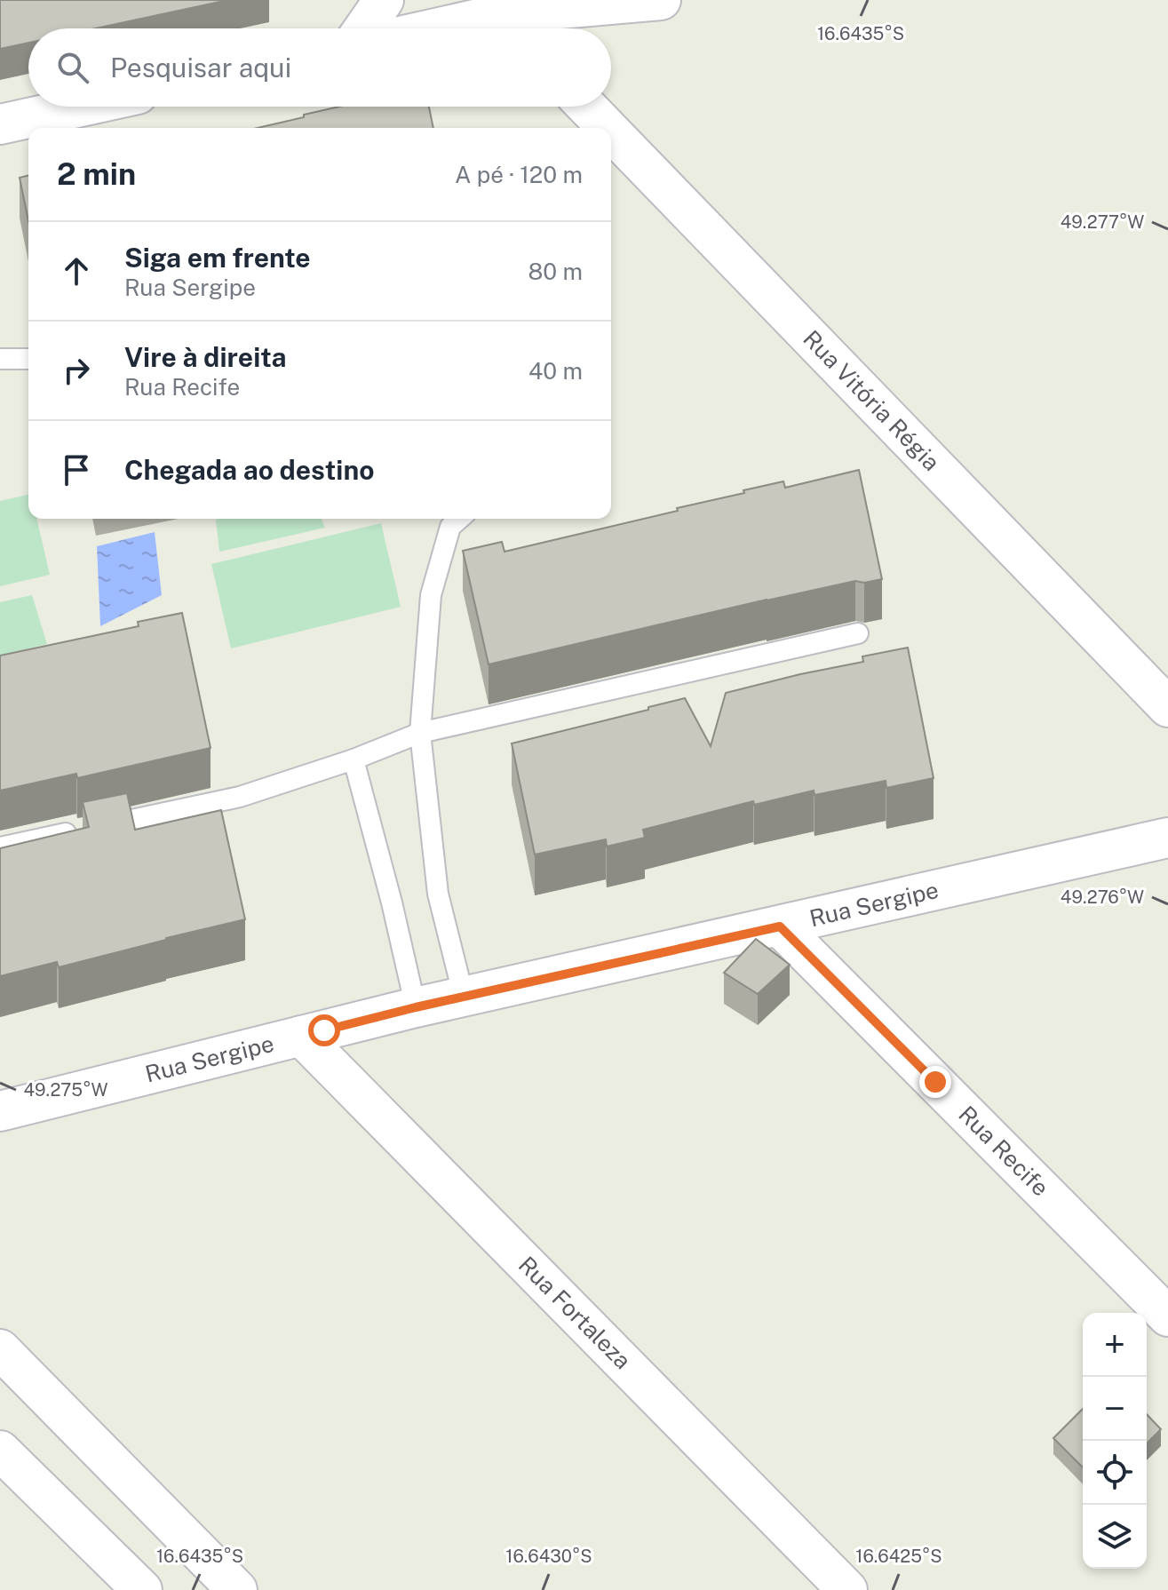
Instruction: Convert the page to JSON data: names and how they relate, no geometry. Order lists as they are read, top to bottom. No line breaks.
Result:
{"streets":{"street":["Rua Vitória Régia","Rua Sergipe","Rua Recife","Rua Fortaleza"]},"crossings":[["Rua Sergipe","Rua Recife"],["Rua Sergipe","Rua Fortaleza"]],"page":{"search":"Pesquisar aqui","heading":["2 min","A pé · 120 m"],"list":[["Siga em frente","Rua Sergipe","80 m"],["Vire à direita","Rua Recife","40 m"],"Chegada ao destino"],"map_buttons":["+","−"]},"coordinates":["16.6435°S","49.277°W","49.276°W","49.275°W","16.6430°S","16.6425°S"]}
